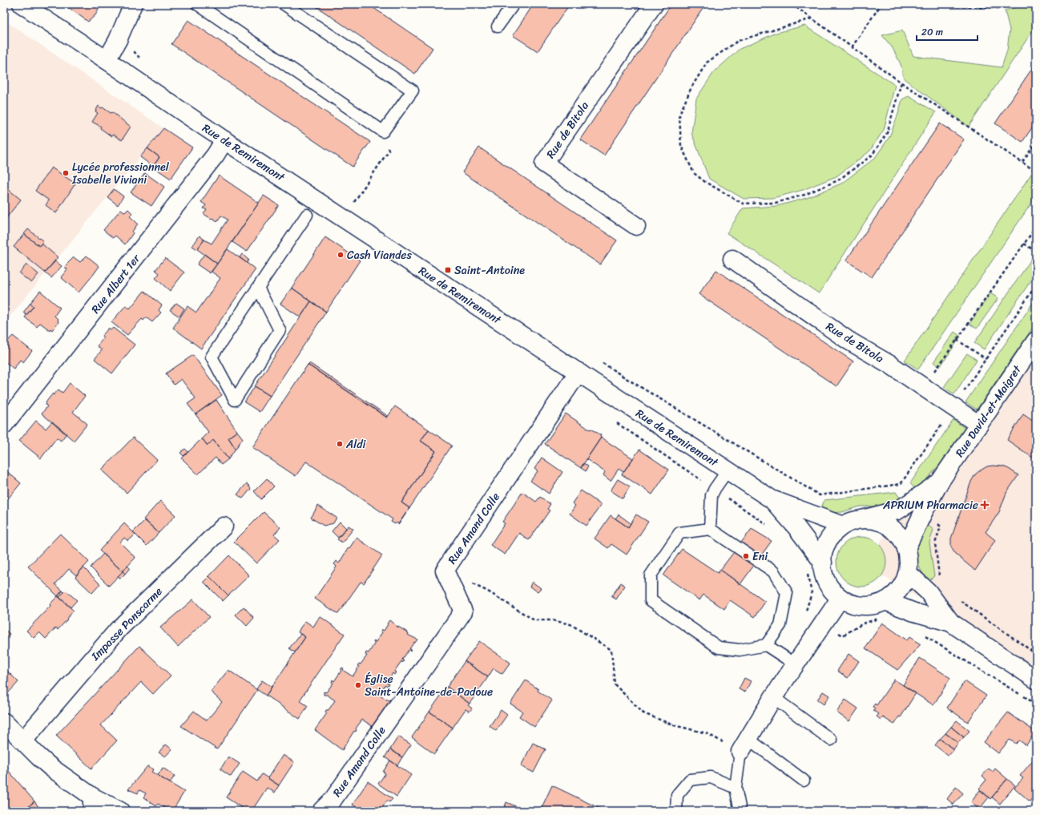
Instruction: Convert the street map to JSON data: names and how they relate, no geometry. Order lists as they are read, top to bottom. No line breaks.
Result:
{"streets":{"street":["Rue de Bitola","Rue de Remiremont","Rue Albert 1er","Rue David-et-Maigret","Rue Amand Colle","Impasse Ponscarme"]},"crossings":[["Rue de Bitola","Rue David-et-Maigret"],["Rue de Remiremont","Rue Albert 1er"],["Rue de Remiremont","Rue David-et-Maigret"],["Rue de Remiremont","Rue Amand Colle"]],"places":{"other":["Lycée professionnel Isabelle Viviani","Cash Viandes","Aldi","Eni","Église Saint-Antoine-de-Padoue"],"transit":["Saint-Antoine"],"health":["APRIUM Pharmacie"]},"scale_bar":"20 m"}
